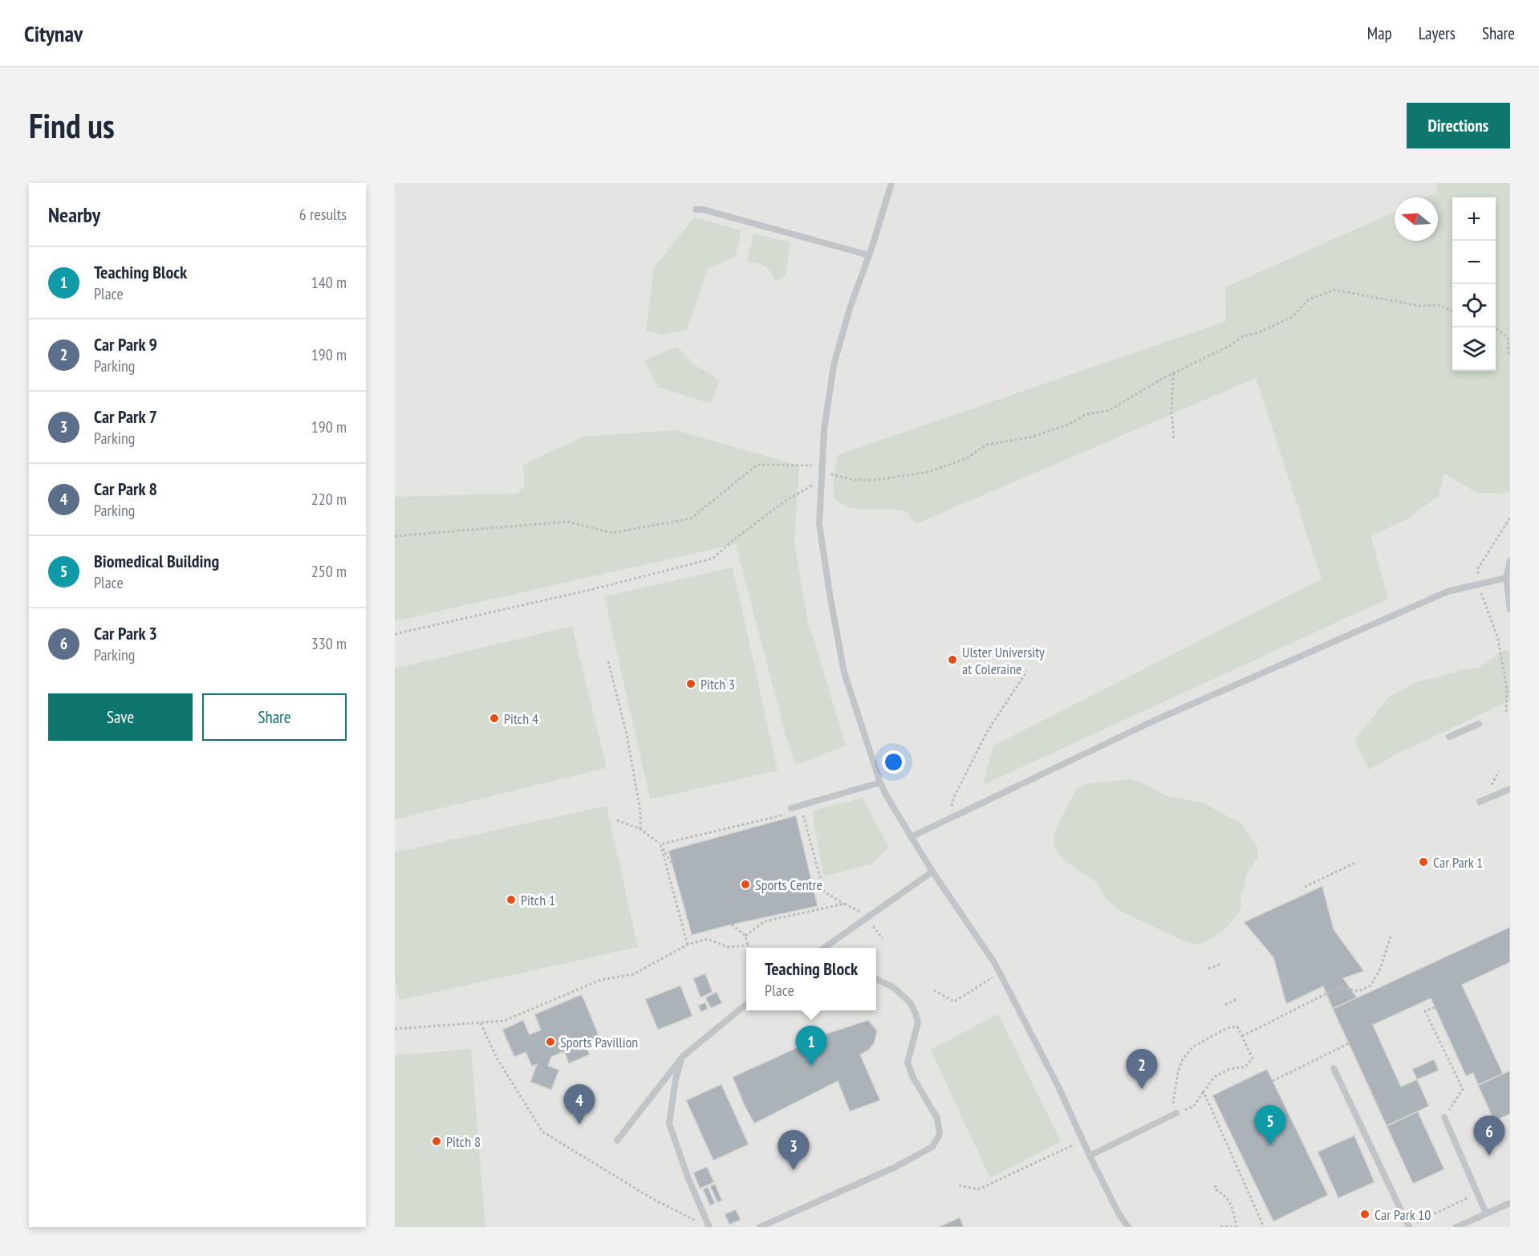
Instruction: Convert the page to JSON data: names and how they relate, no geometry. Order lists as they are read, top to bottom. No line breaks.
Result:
{"places":["Ulster University at Coleraine","Pitch 3","Pitch 4","Car Park 1","Sports Centre","Pitch 1","Sports Pavillion","Pitch 8","Car Park 10"],"north":"left","page":{"header":"Citynav","nav":["Map","Layers","Share"],"buttons":["Directions",["Save","Share"]],"title":"Find us","heading":["Nearby","6 results"],"map_buttons":["+","−"],"list":[{"mark":"1","name":"Teaching Block","note":"Place","value":"140 m"},{"mark":"2","name":"Car Park 9","note":"Parking","value":"190 m"},{"mark":"3","name":"Car Park 7","note":"Parking","value":"190 m"},{"mark":"4","name":"Car Park 8","note":"Parking","value":"220 m"},{"mark":"5","name":"Biomedical Building","note":"Place","value":"250 m"},{"mark":"6","name":"Car Park 3","note":"Parking","value":"330 m"}],"popup":["Teaching Block","Place"],"pins":["1","2","4","5","6","3"]}}
